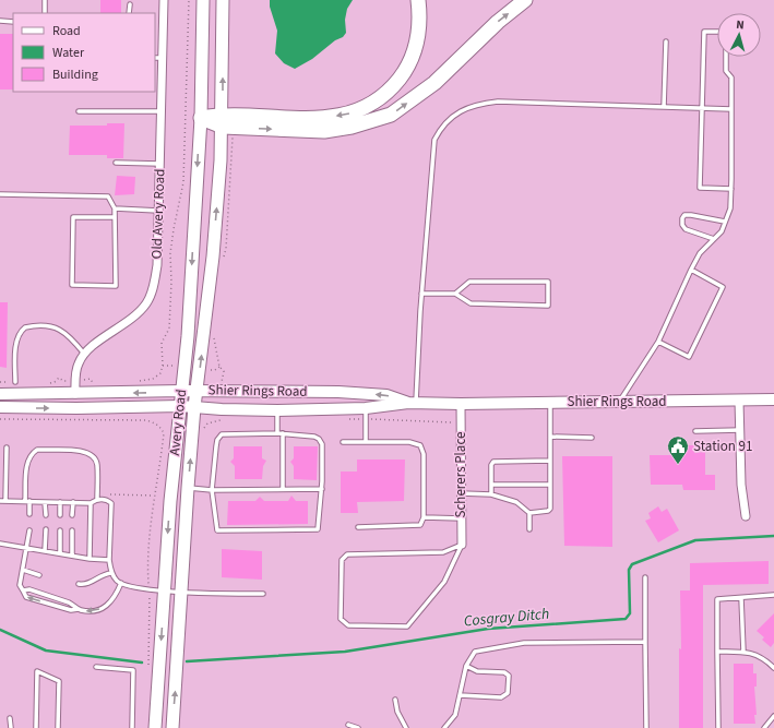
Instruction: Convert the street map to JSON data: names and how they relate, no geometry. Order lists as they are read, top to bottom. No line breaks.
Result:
{"streets":{"main road":["Shier Rings Road","Avery Road"],"street":["Old Avery Road","Scherers Place"]},"crossings":[["Shier Rings Road","Avery Road"],["Shier Rings Road","Scherers Place"]],"water":["Cosgray Ditch"],"places":{"public building":["Station 91"]},"legend":["Road","Water","Building"],"north":"top"}
